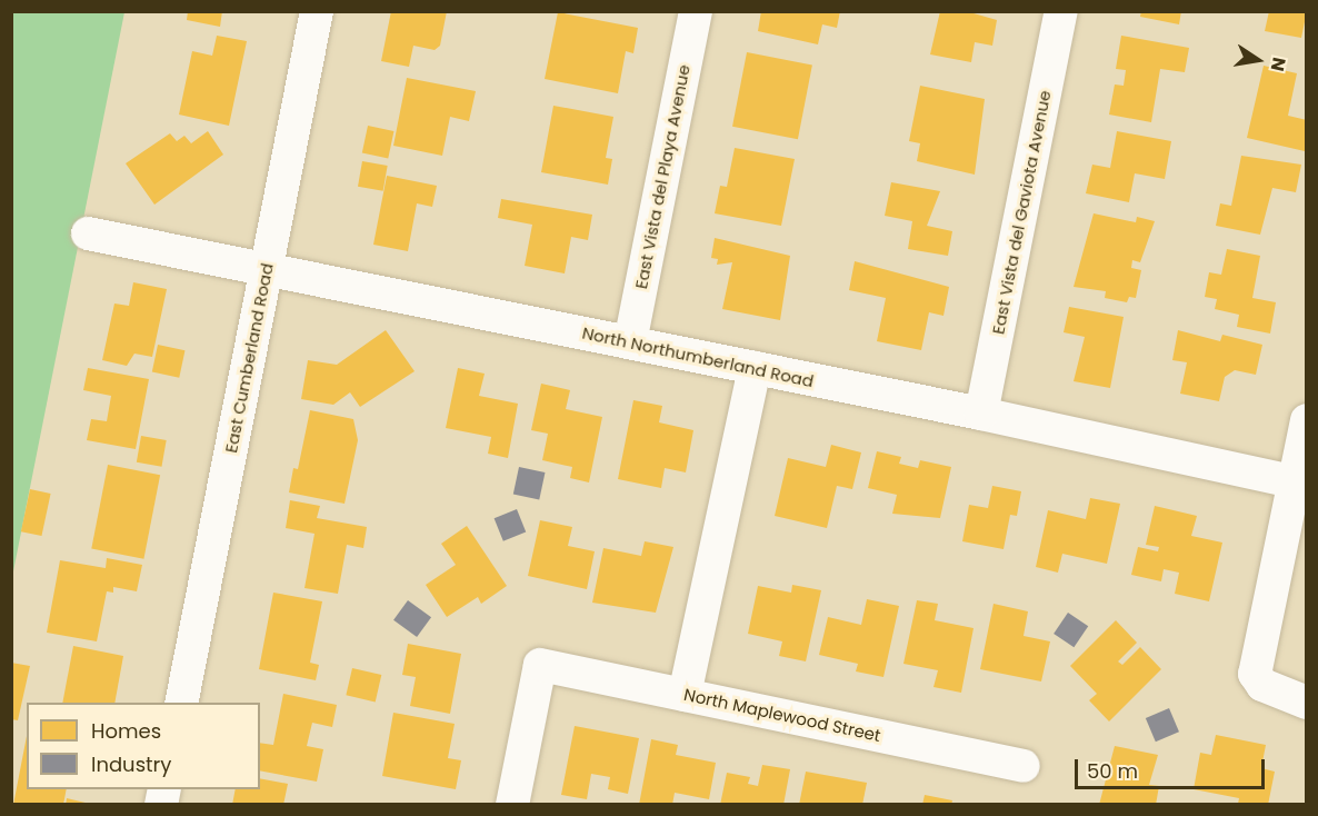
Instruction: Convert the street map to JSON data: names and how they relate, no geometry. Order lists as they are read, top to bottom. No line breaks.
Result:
{"streets":{"street":["East Vista del Playa Avenue","East Vista del Gaviota Avenue","North Northumberland Road","East Cumberland Road","North Maplewood Street"]},"crossings":[["East Vista del Playa Avenue","North Northumberland Road"],["East Vista del Gaviota Avenue","North Northumberland Road"],["North Northumberland Road","East Cumberland Road"]],"legend":["Homes","Industry"],"scale_bar":"50 m","north":"right"}
